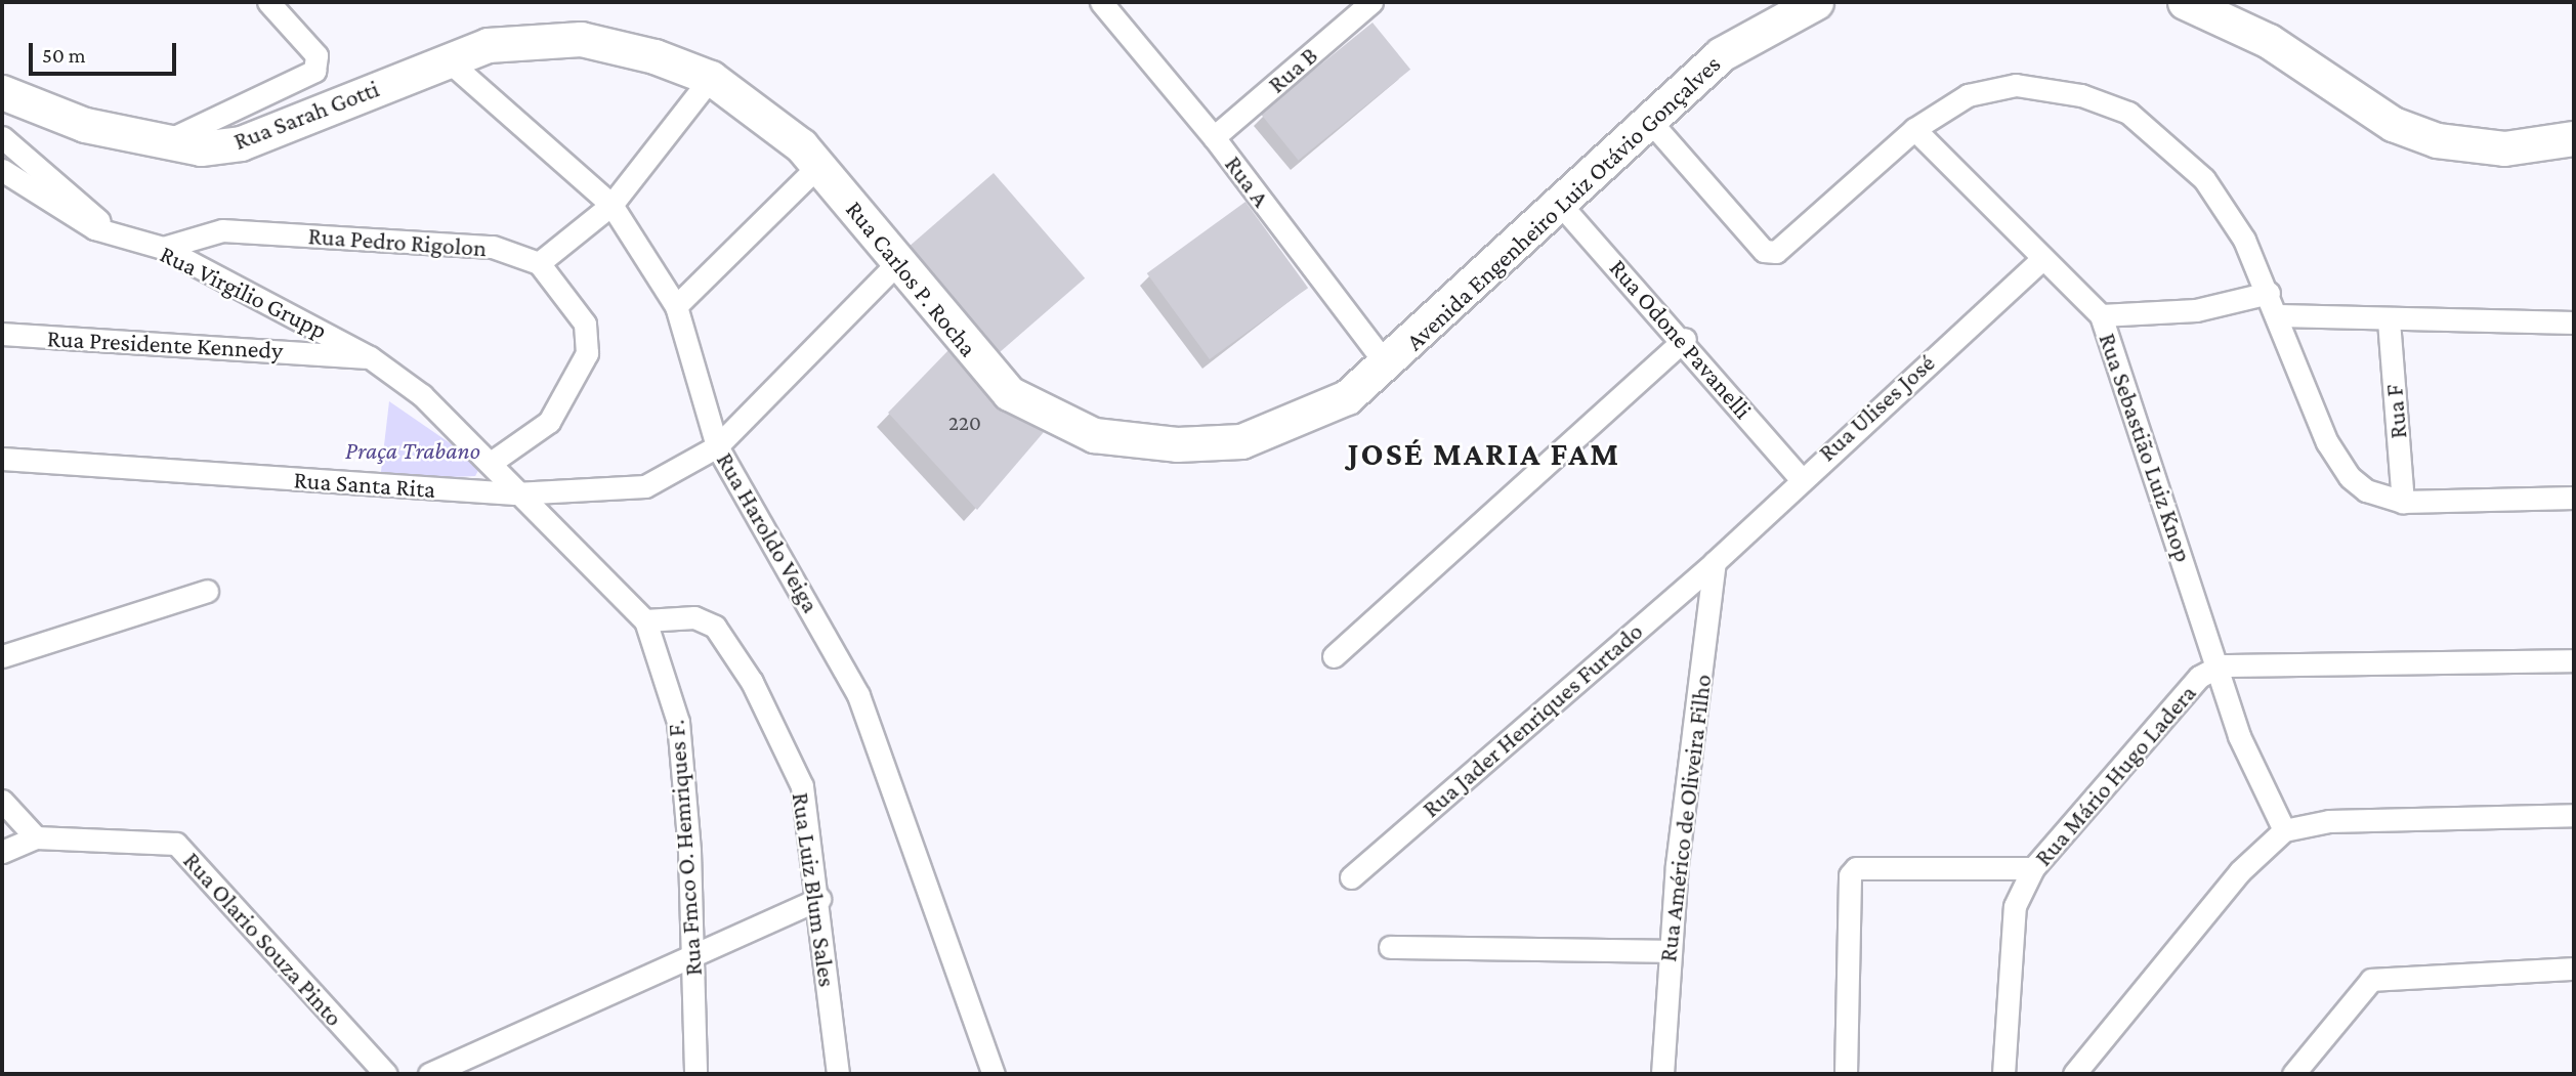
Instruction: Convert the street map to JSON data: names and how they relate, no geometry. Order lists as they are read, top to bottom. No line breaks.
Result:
{"streets":{"main road":["Rua Sarah Gotti","Avenida Engenheiro Luiz Otávio Gonçalves","Rua Carlos P. Rocha"],"street":["Rua B","Rua A","Rua Pedro Rigolon","Rua Virgilio Grupp","Rua Odone Pavanelli","Rua Presidente Kennedy","Rua Ulises José","Rua F","Rua Sebastião Luiz Knop","Rua Santa Rita","Rua Haroldo Veiga","Rua Jader Henriques Furtado","Rua Mário Hugo Ladera","Rua Américo de Oliveira Filho","Rua Fmco O. Hemriques F.","Rua Luiz Blum Sales","Rua Olario Souza Pinto"]},"crossings":[["Rua B","Rua A"],["Rua Sarah Gotti","Rua Carlos P. Rocha"],["Rua Sarah Gotti","Rua Haroldo Veiga"],["Rua A","Avenida Engenheiro Luiz Otávio Gonçalves"],["Rua A","Rua Carlos P. Rocha"],["Avenida Engenheiro Luiz Otávio Gonçalves","Rua Carlos P. Rocha"],["Avenida Engenheiro Luiz Otávio Gonçalves","Rua Odone Pavanelli"],["Rua Pedro Rigolon","Rua Virgilio Grupp"],["Rua Carlos P. Rocha","Rua Santa Rita"],["Rua Carlos P. Rocha","Rua Haroldo Veiga"],["Rua Virgilio Grupp","Rua Presidente Kennedy"],["Rua Virgilio Grupp","Rua Fmco O. Hemriques F."],["Rua Odone Pavanelli","Rua Ulises José"],["Rua Presidente Kennedy","Rua Fmco O. Hemriques F."],["Rua Ulises José","Rua Sebastião Luiz Knop"],["Rua Ulises José","Rua Jader Henriques Furtado"],["Rua Ulises José","Rua Américo de Oliveira Filho"],["Rua Sebastião Luiz Knop","Rua Mário Hugo Ladera"],["Rua Santa Rita","Rua Haroldo Veiga"],["Rua Santa Rita","Rua Fmco O. Hemriques F."],["Rua Jader Henriques Furtado","Rua Américo de Oliveira Filho"],["Rua Fmco O. Hemriques F.","Rua Luiz Blum Sales"]],"districts":["JOSÉ MARIA FAM"],"parks":["Praça Trabano"],"house_numbers":["220"],"scale_bar":"50 m"}
